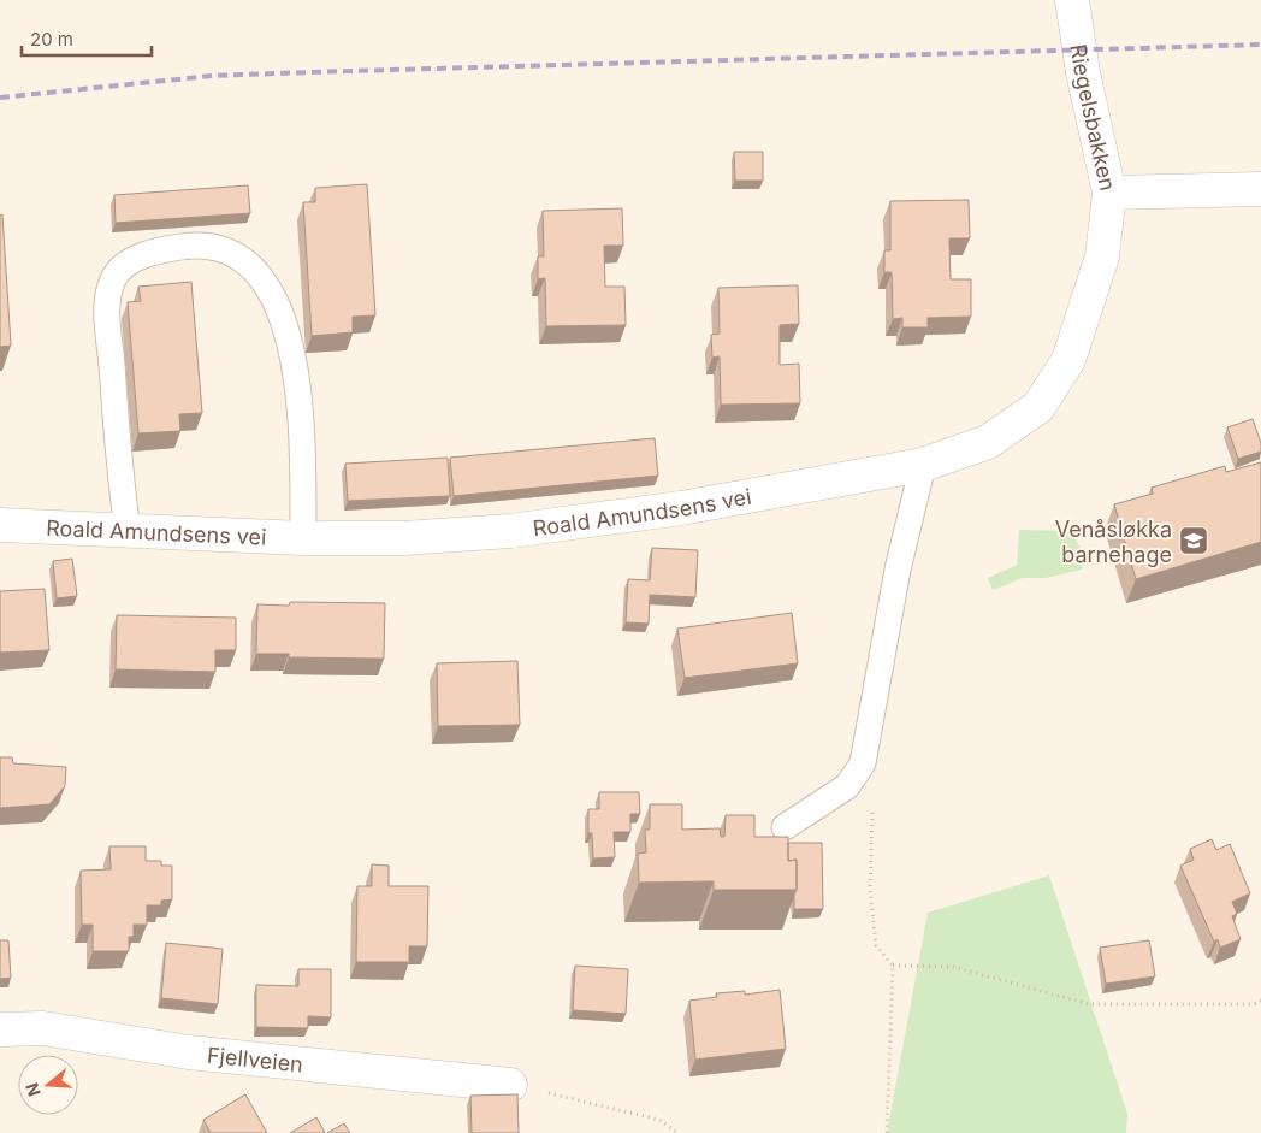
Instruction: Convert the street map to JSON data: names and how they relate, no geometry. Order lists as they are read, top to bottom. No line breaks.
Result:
{"streets":{"street":["Riegelsbakken","Roald Amundsens vei","Fjellveien"]},"crossings":[["Riegelsbakken","Roald Amundsens vei"]],"places":{"school or university":["Venåsløkka barnehage"]},"scale_bar":"20 m","north":"left"}
